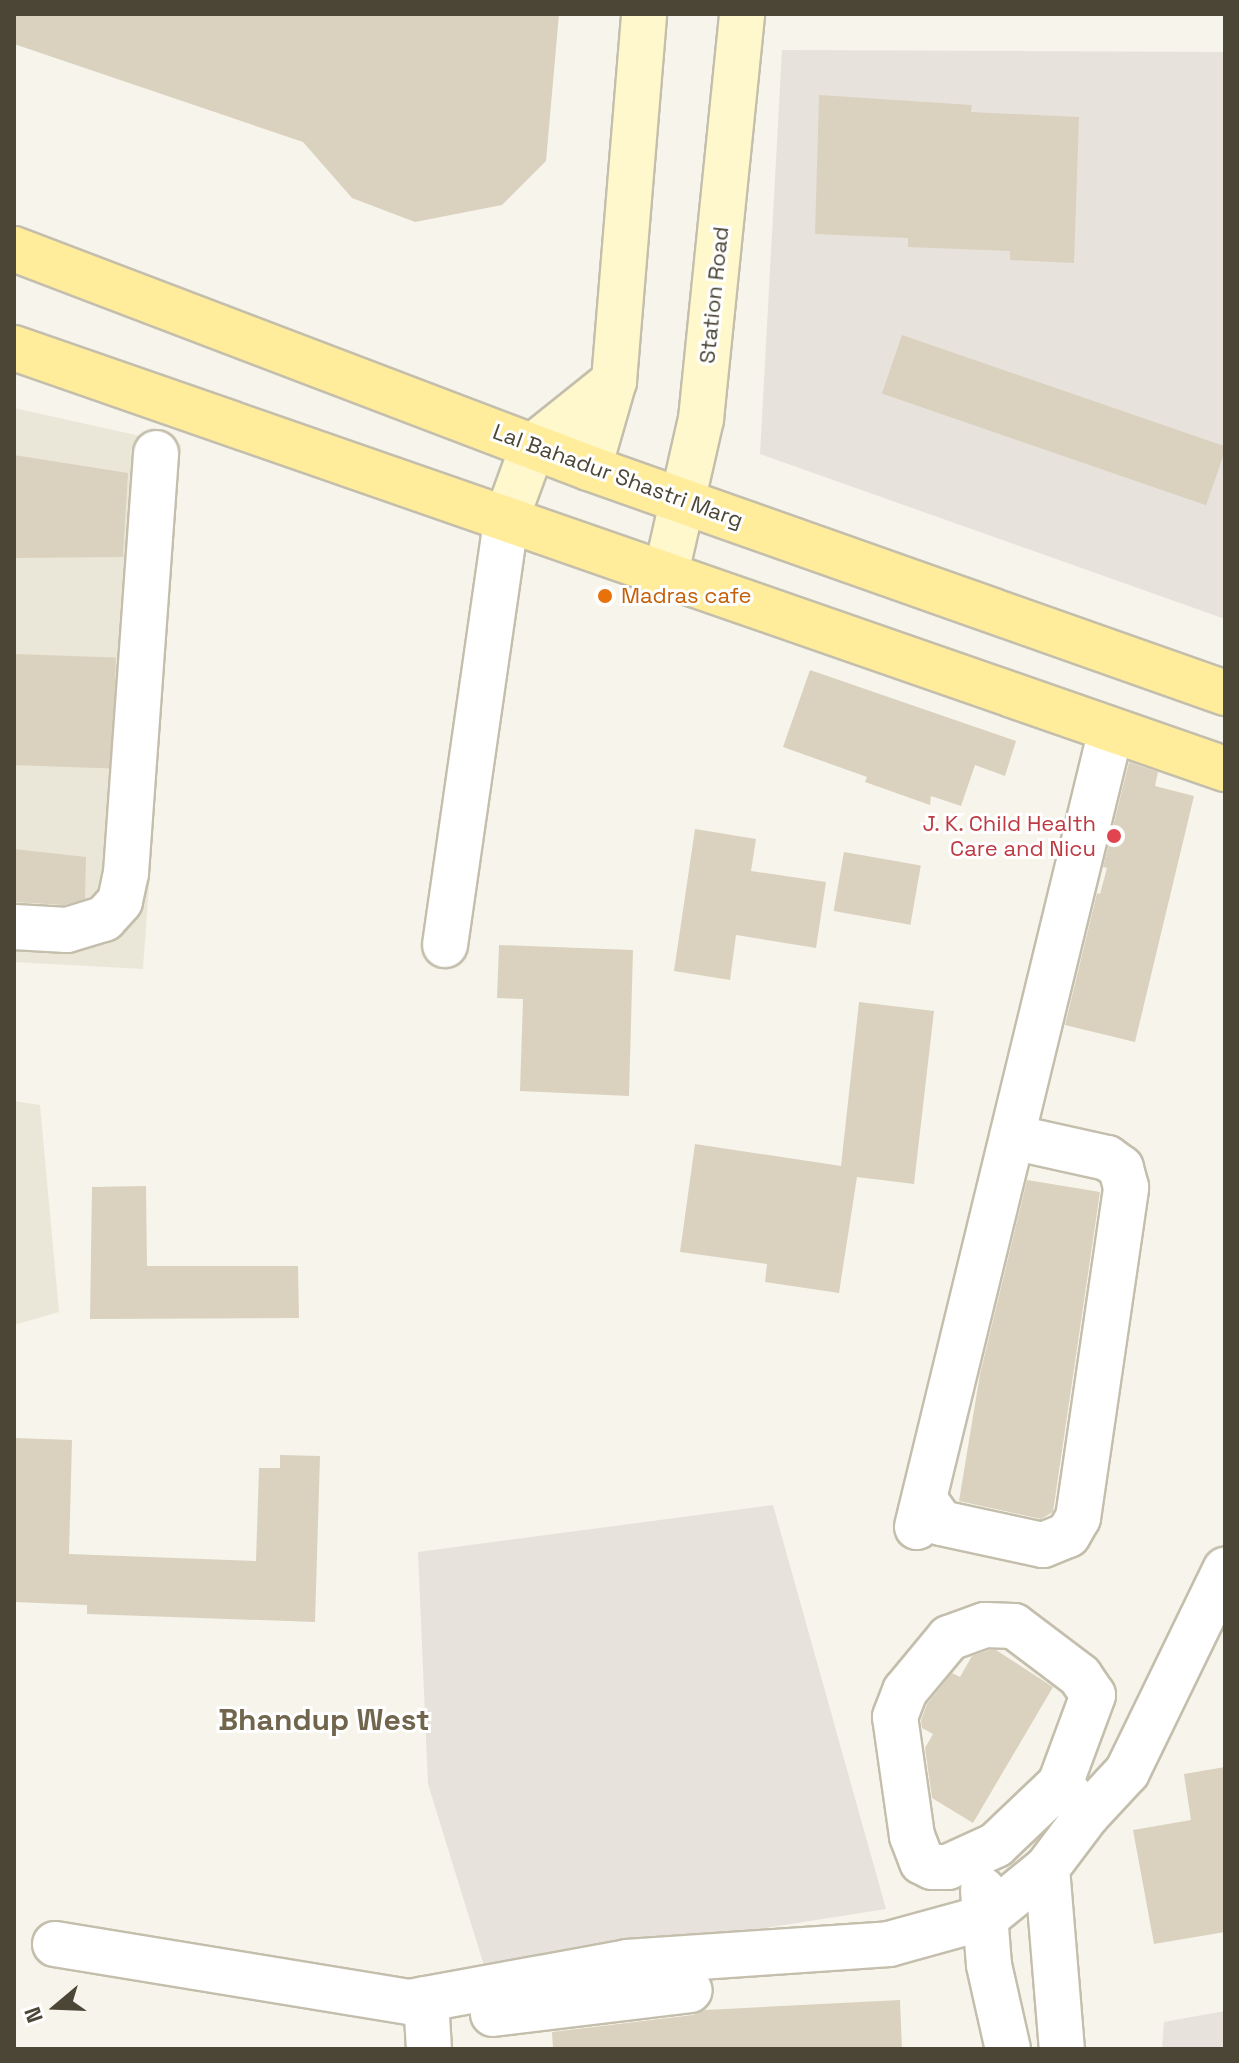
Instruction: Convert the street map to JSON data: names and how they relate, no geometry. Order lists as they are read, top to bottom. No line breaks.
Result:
{"streets":{"main road":["Lal Bahadur Shastri Marg"],"street":["Station Road"]},"crossings":[["Station Road","Lal Bahadur Shastri Marg"]],"districts":["Bhandup West"],"places":["Madras cafe","J. K. Child Health Care and Nicu"],"north":"left"}
